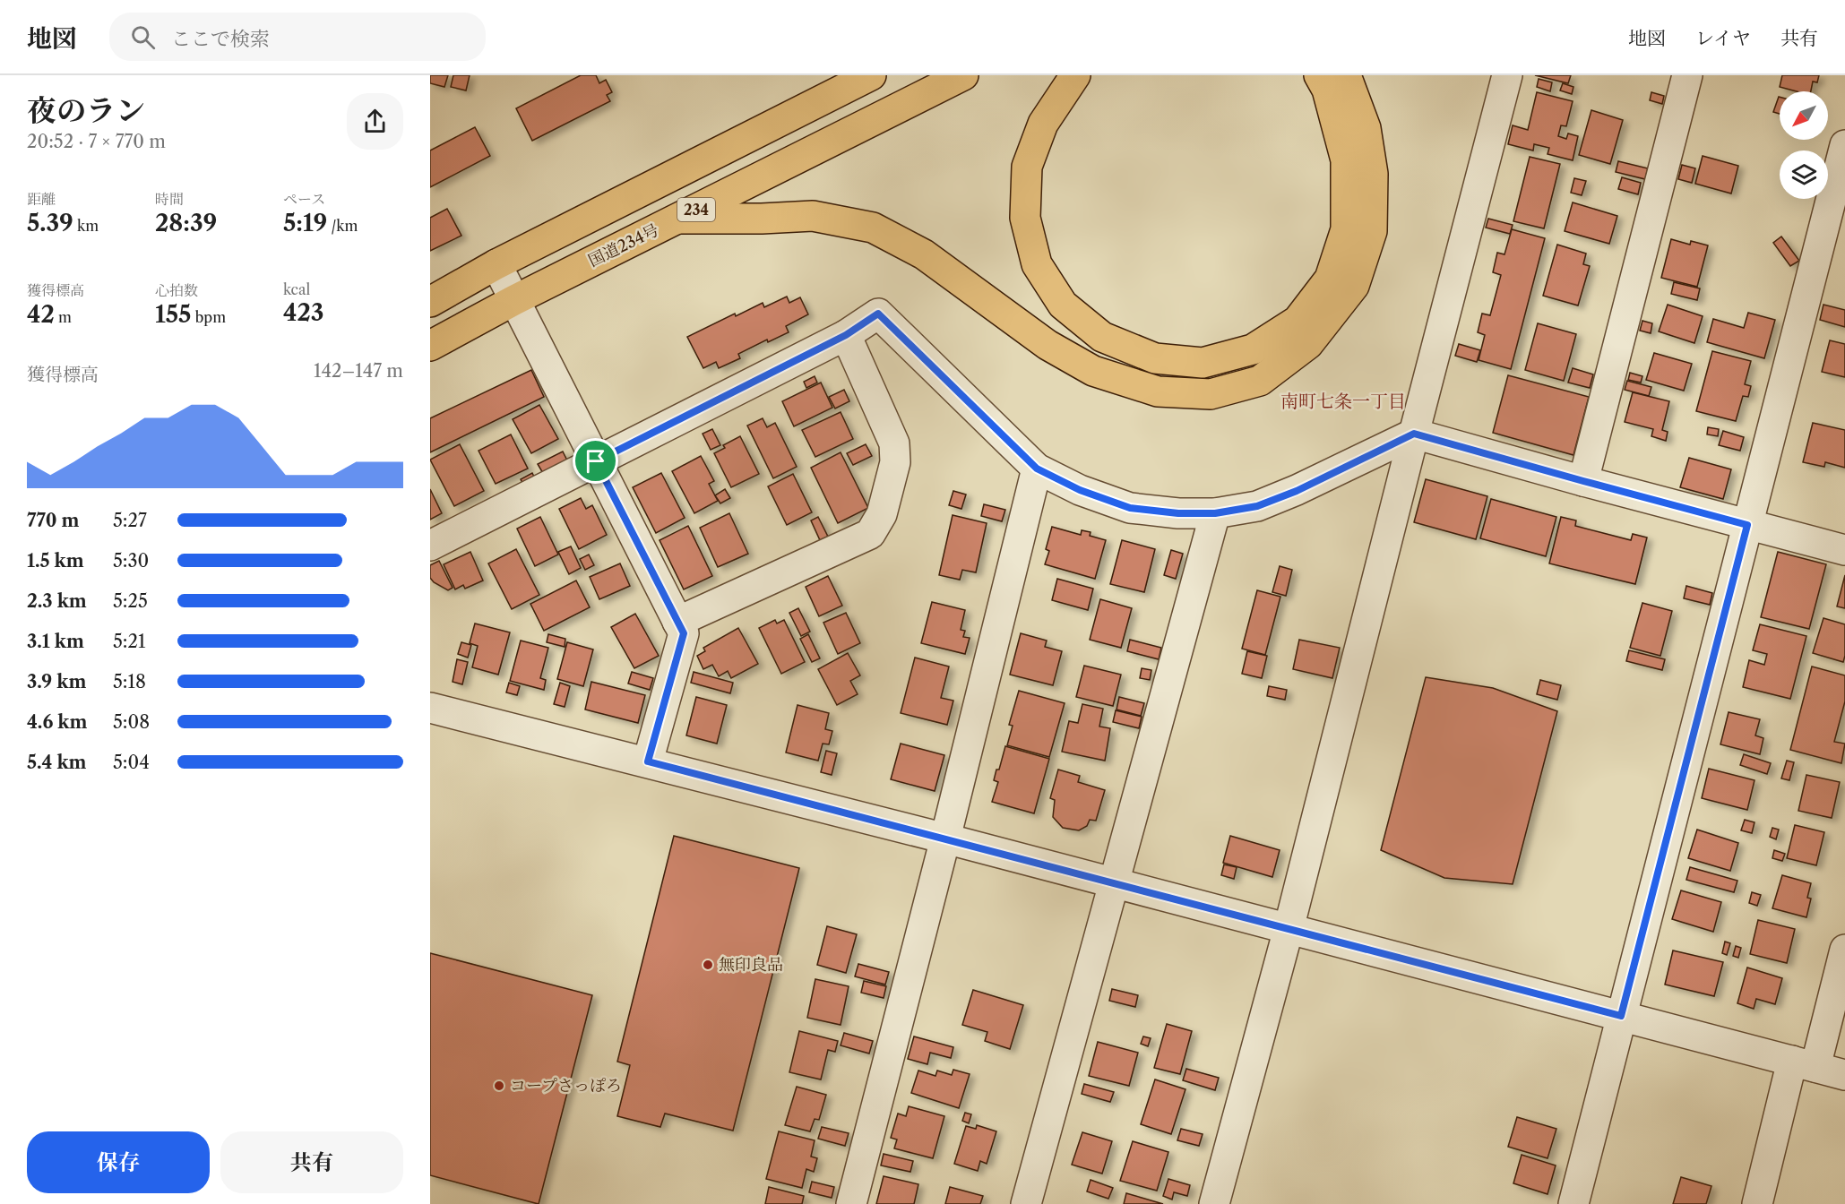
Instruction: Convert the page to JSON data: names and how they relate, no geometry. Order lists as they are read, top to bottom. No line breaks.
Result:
{"streets":{"highway":["234","国道234号"]},"districts":["南町七条一丁目"],"places":["無印良品","コープさっぽろ"],"north":"bottom left","page":{"header":"地図","search":"ここで検索","nav":["地図","レイヤ","共有"],"heading":["夜のラン","20:52 · 7 × 770 m"],"stats":[["距離","5.39 km"],["時間","28:39"],["ペース","5:19 /km"],["獲得標高","42 m"],["心拍数","155 bpm"],["kcal","423"]],"chart":["獲得標高","142–147 m"],"list":[{"name":"770 m","note":"5:27"},{"name":"1.5 km","note":"5:30"},{"name":"2.3 km","note":"5:25"},{"name":"3.1 km","note":"5:21"},{"name":"3.9 km","note":"5:18"},{"name":"4.6 km","note":"5:08"},{"name":"5.4 km","note":"5:04"}],"buttons":["保存","共有"]}}
